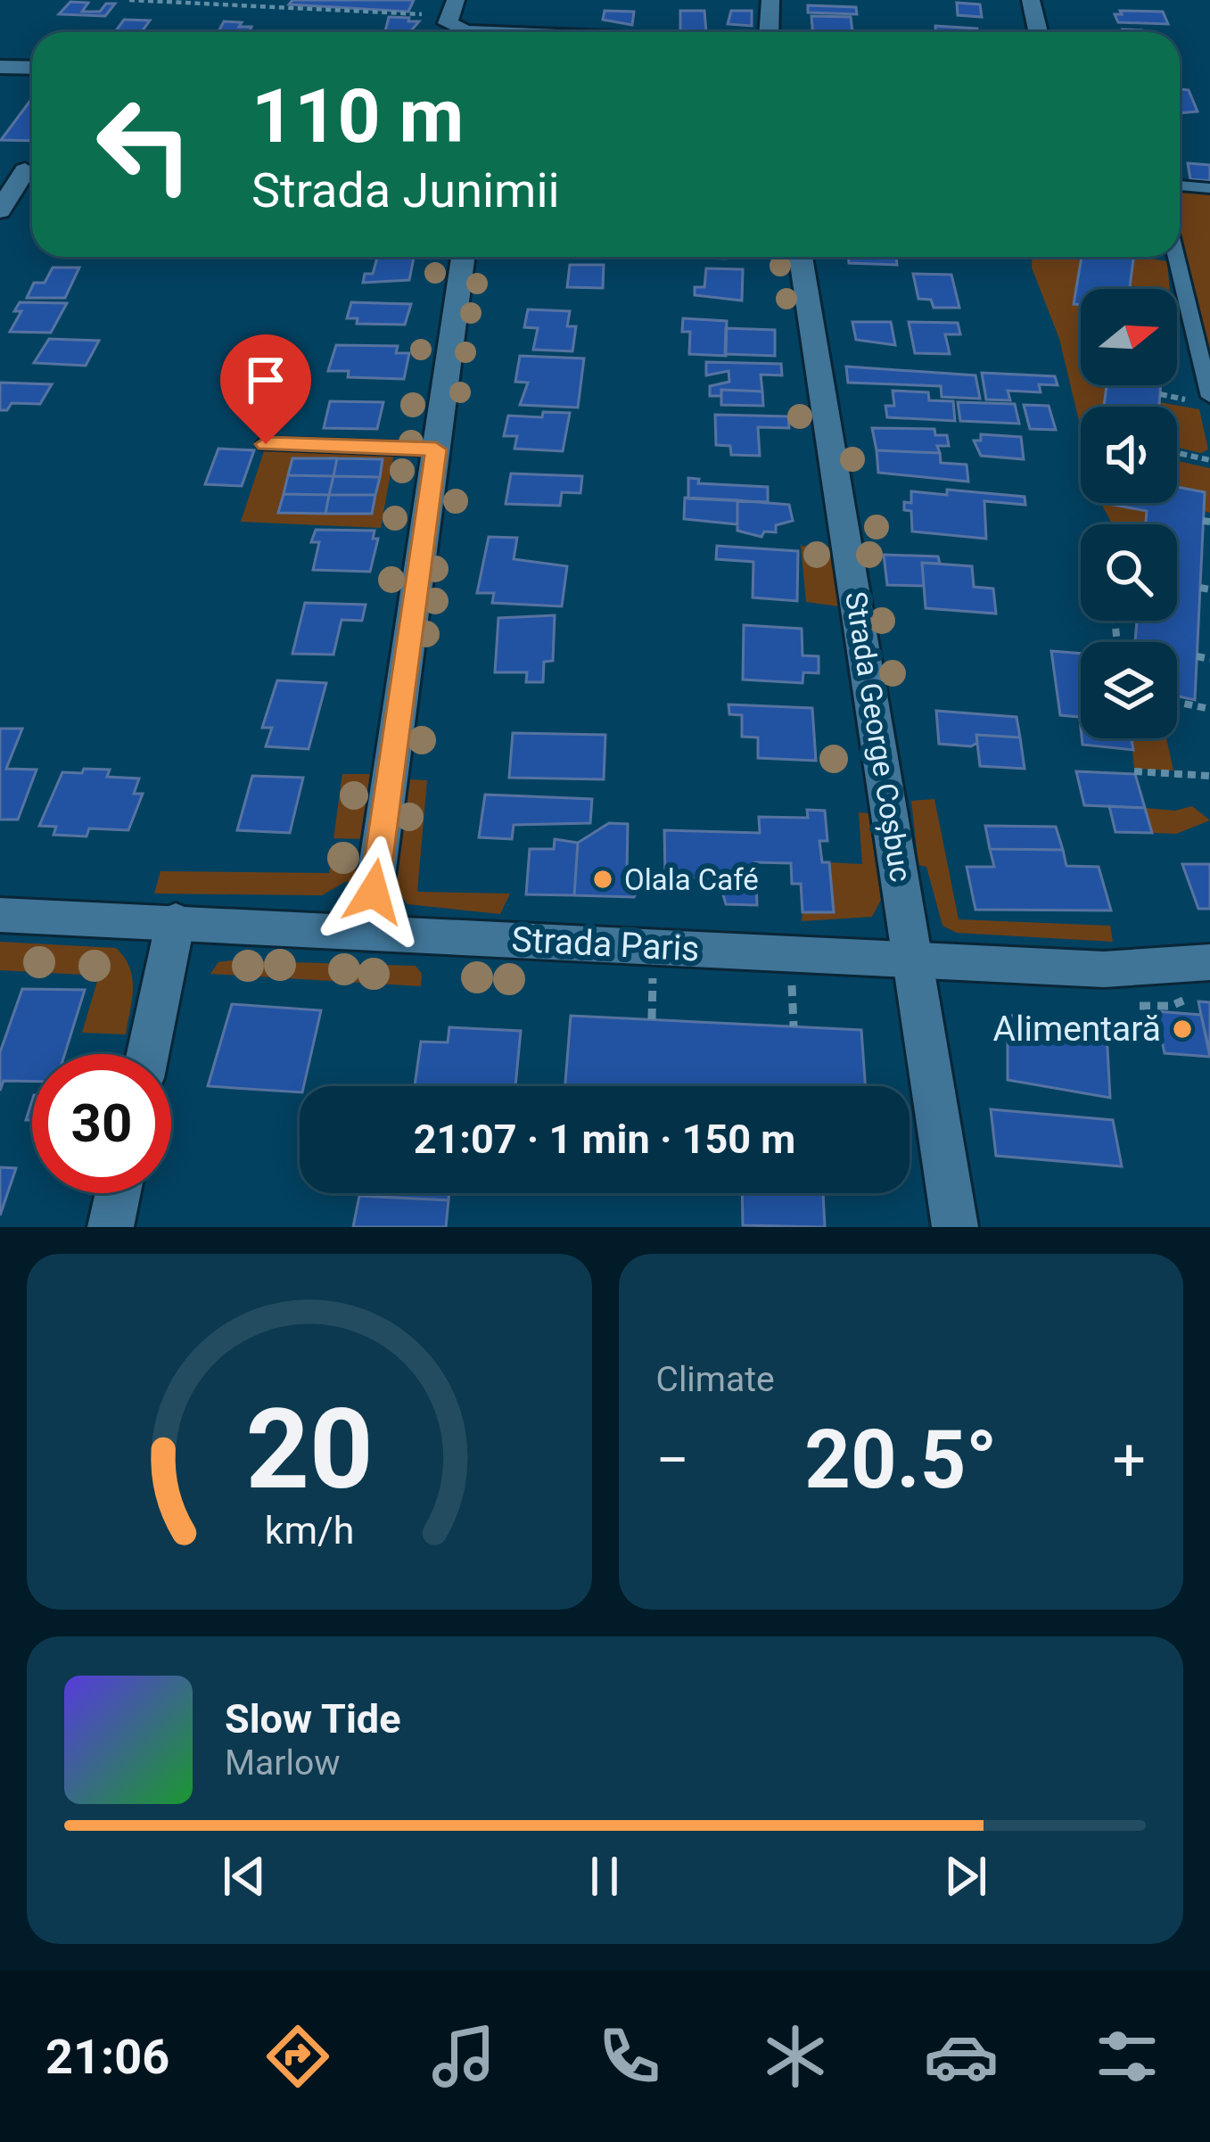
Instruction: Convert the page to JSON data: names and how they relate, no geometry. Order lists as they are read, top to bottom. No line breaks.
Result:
{"streets":{"street":["Strada George Coșbuc","Strada Paris"]},"crossings":[["Strada George Coșbuc","Strada Paris"]],"places":["Olala Café","Alimentară"],"north":"right","page":{"turn":["110 m","Strada Junimii"],"limit":"30","trip":"21:07 · 1 min · 150 m","tile":"Climate","heat":["−","20.5°","+"],"song":["Slow Tide","Marlow"],"tabs":"21:06","gauge":["20","km/h"]}}
